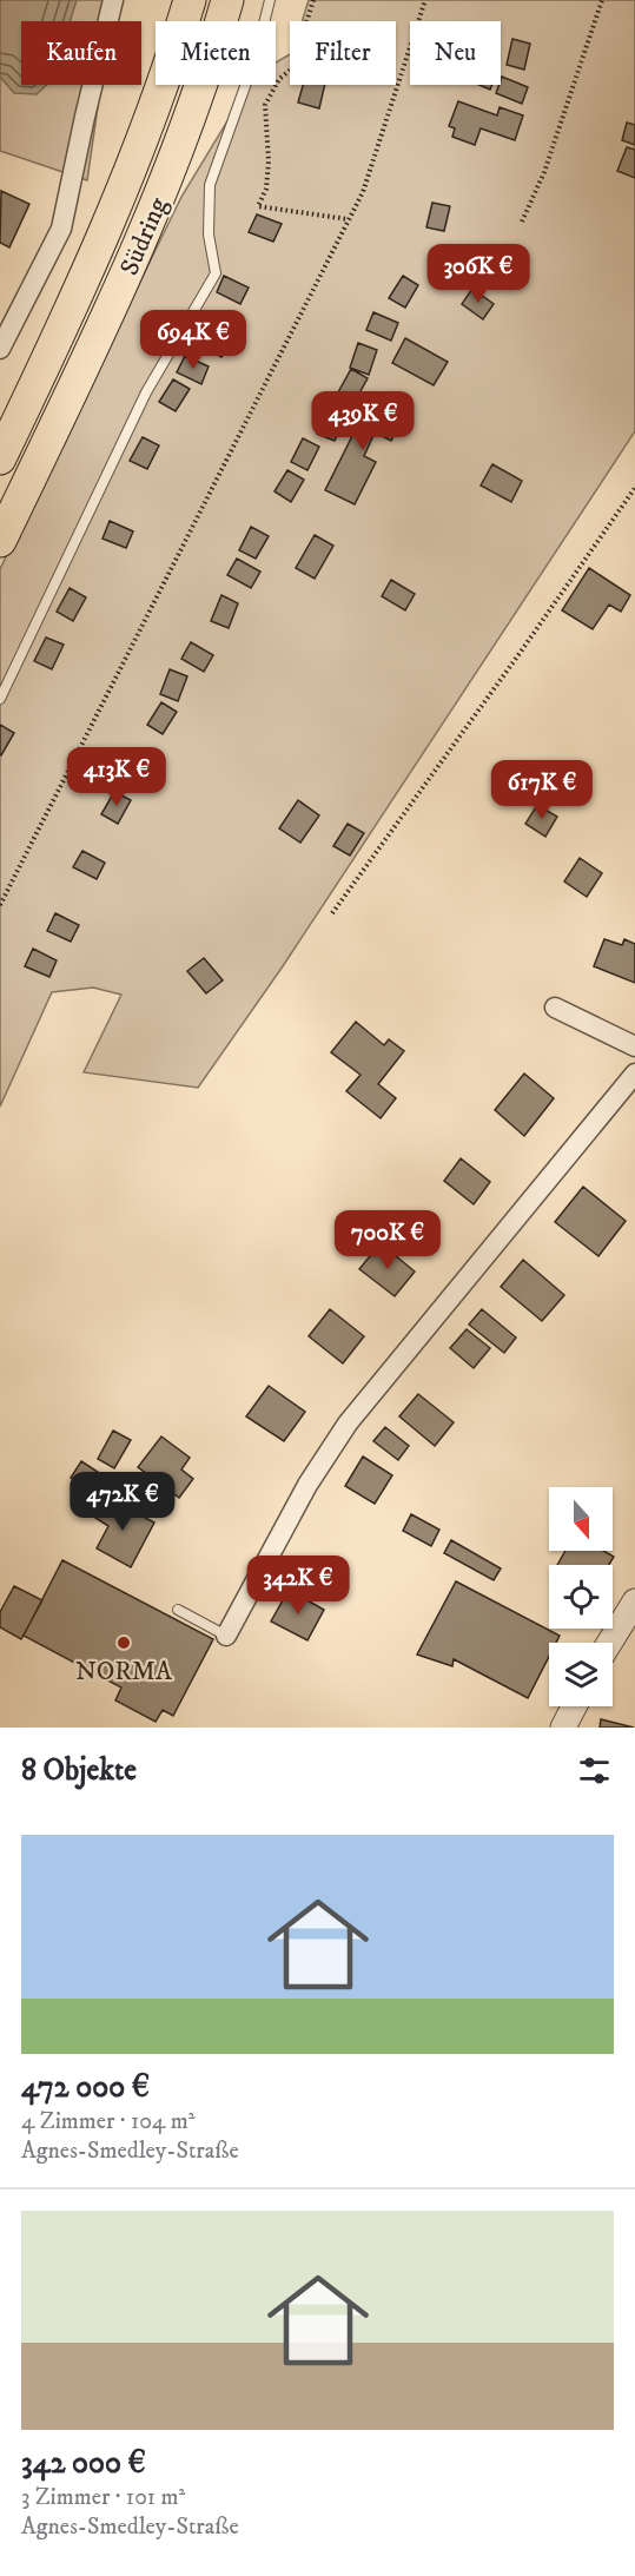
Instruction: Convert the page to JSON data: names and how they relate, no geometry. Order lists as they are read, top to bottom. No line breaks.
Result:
{"streets":{"main road":["Südring"]},"places":["NORMA"],"north":"bottom","page":{"chip":["Kaufen","Mieten","Filter","Neu"],"price":["306K €","694K €","439K €","413K €","617K €","700K €","472K €","342K €"],"heading":"8 Objekte","list":[{"name":"472 000 €","note":"4 Zimmer · 104 m² · Agnes-Smedley-Straße"},{"name":"342 000 €","note":"3 Zimmer · 101 m² · Agnes-Smedley-Straße"}]}}
